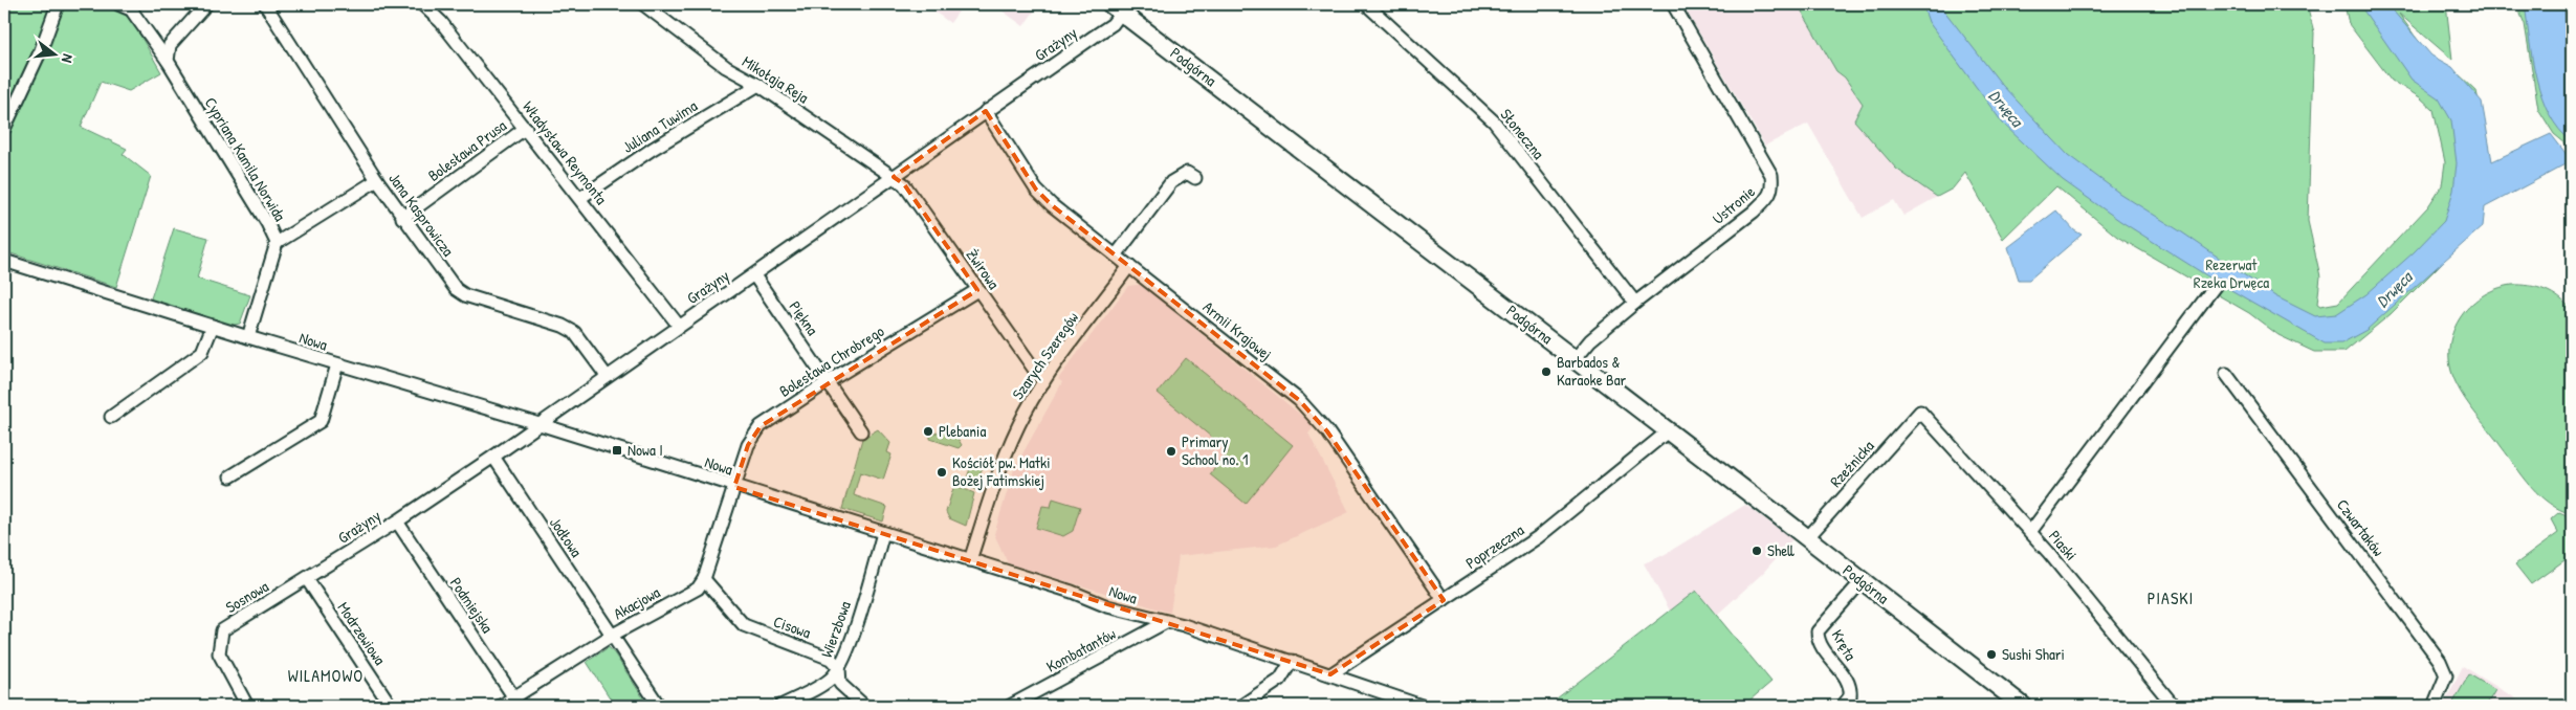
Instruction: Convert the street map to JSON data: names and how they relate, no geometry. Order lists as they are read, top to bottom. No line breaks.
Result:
{"streets":{"main road":["Podgórna"],"street":["Grażyny","Mikołaja Reja","Juliana Tuwima","Słoneczna","Bolesława Prusa","Władysława Reymonta","Cypriana Kamila Norwida","Ustronie","Jana Kasprowicza","Żwirowa","Piękna","Armii Krajowej","Nowa","Szarych Szeregów","Bolesława Chrobrego","Rzeźnicka","Czwartaków","Jodłowa","Piaski","Poprzeczna","Sosnowa","Akacjowa","Podmiejska","Cisowa","Wierzbowa","Modrzewiowa","Kręta","Kombatantów"]},"crossings":[["Grażyny","Podgórna"],["Grażyny","Mikołaja Reja"],["Grażyny","Władysława Reymonta"],["Grażyny","Jana Kasprowicza"],["Grażyny","Żwirowa"],["Grażyny","Piękna"],["Grażyny","Armii Krajowej"],["Grażyny","Nowa"],["Grażyny","Jodłowa"],["Grażyny","Sosnowa"],["Grażyny","Podmiejska"],["Grażyny","Modrzewiowa"],["Podgórna","Ustronie"],["Podgórna","Rzeźnicka"],["Podgórna","Poprzeczna"],["Podgórna","Kręta"],["Mikołaja Reja","Juliana Tuwima"],["Mikołaja Reja","Żwirowa"],["Juliana Tuwima","Władysława Reymonta"],["Słoneczna","Ustronie"],["Bolesława Prusa","Władysława Reymonta"],["Bolesława Prusa","Jana Kasprowicza"],["Cypriana Kamila Norwida","Nowa"],["Żwirowa","Szarych Szeregów"],["Żwirowa","Bolesława Chrobrego"],["Piękna","Bolesława Chrobrego"],["Armii Krajowej","Szarych Szeregów"],["Armii Krajowej","Poprzeczna"],["Nowa","Szarych Szeregów"],["Nowa","Bolesława Chrobrego"],["Nowa","Poprzeczna"],["Nowa","Wierzbowa"],["Nowa","Kombatantów"],["Rzeźnicka","Piaski"],["Jodłowa","Akacjowa"],["Sosnowa","Modrzewiowa"],["Akacjowa","Podmiejska"],["Akacjowa","Cisowa"],["Cisowa","Wierzbowa"]],"districts":["PIASKI","WILAMOWO"],"water":["Drwęca"],"parks":["Rezerwat Rzeka Drwęca"],"places":{"other":["Barbados & Karaoke Bar","Plebania","Primary School no. 1","Kościół pw. Matki Bożej Fatimskiej","Shell","Sushi Shari"],"transit":["Nowa I"]},"north":"right"}
